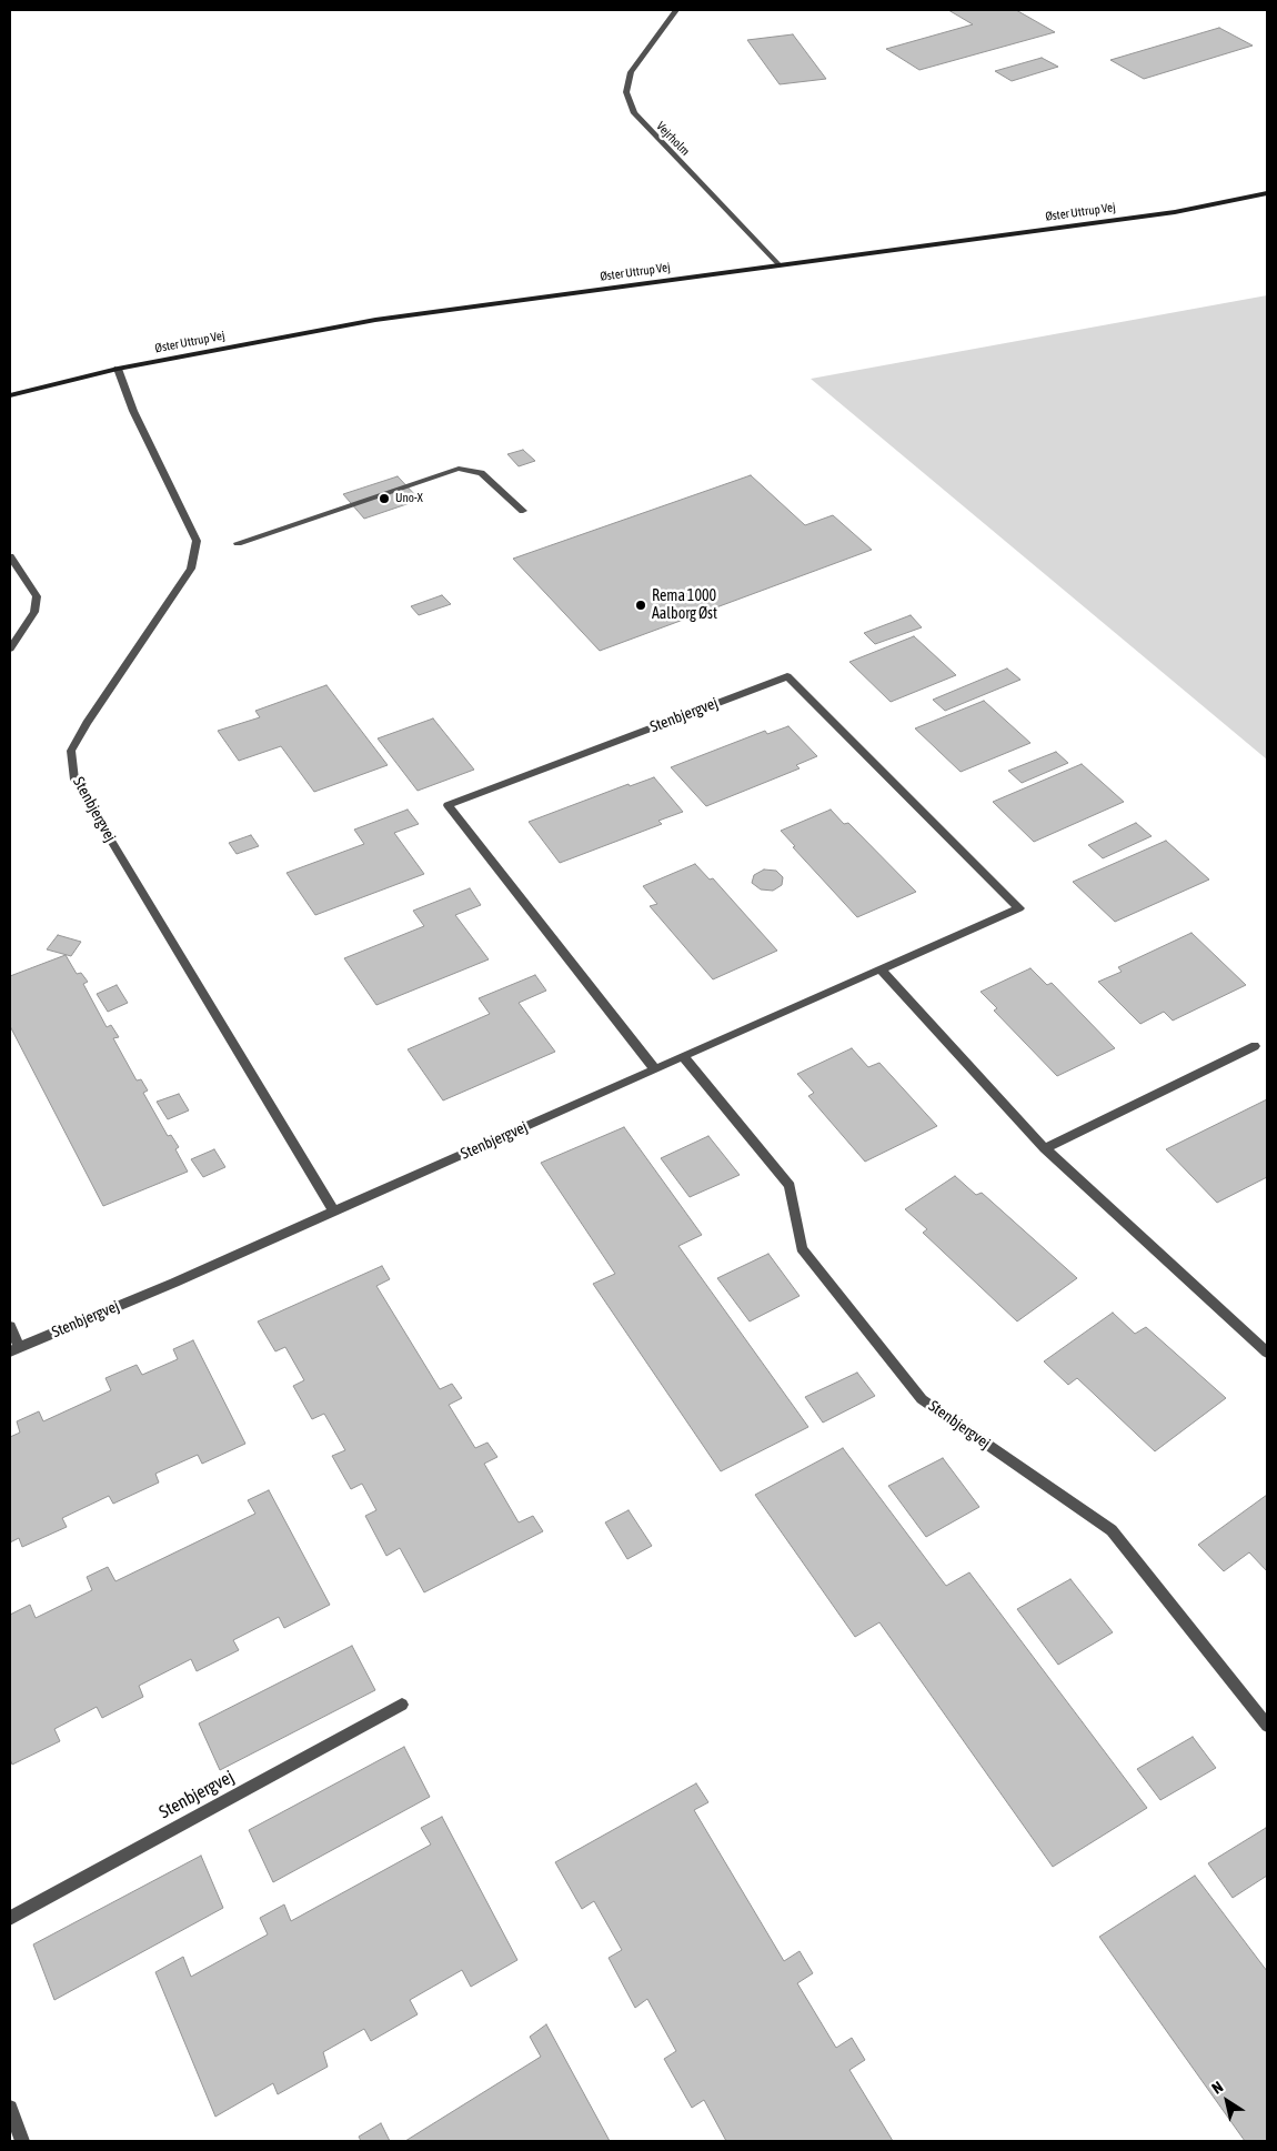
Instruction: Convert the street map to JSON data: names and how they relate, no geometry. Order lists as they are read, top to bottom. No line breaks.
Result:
{"streets":{"street":["Vejrholm","Øster Uttrup Vej","Stenbjergvej"]},"crossings":[["Vejrholm","Øster Uttrup Vej"],["Øster Uttrup Vej","Stenbjergvej"]],"places":["Uno-X","Rema 1000 Aalborg Øst"],"north":"top left"}
